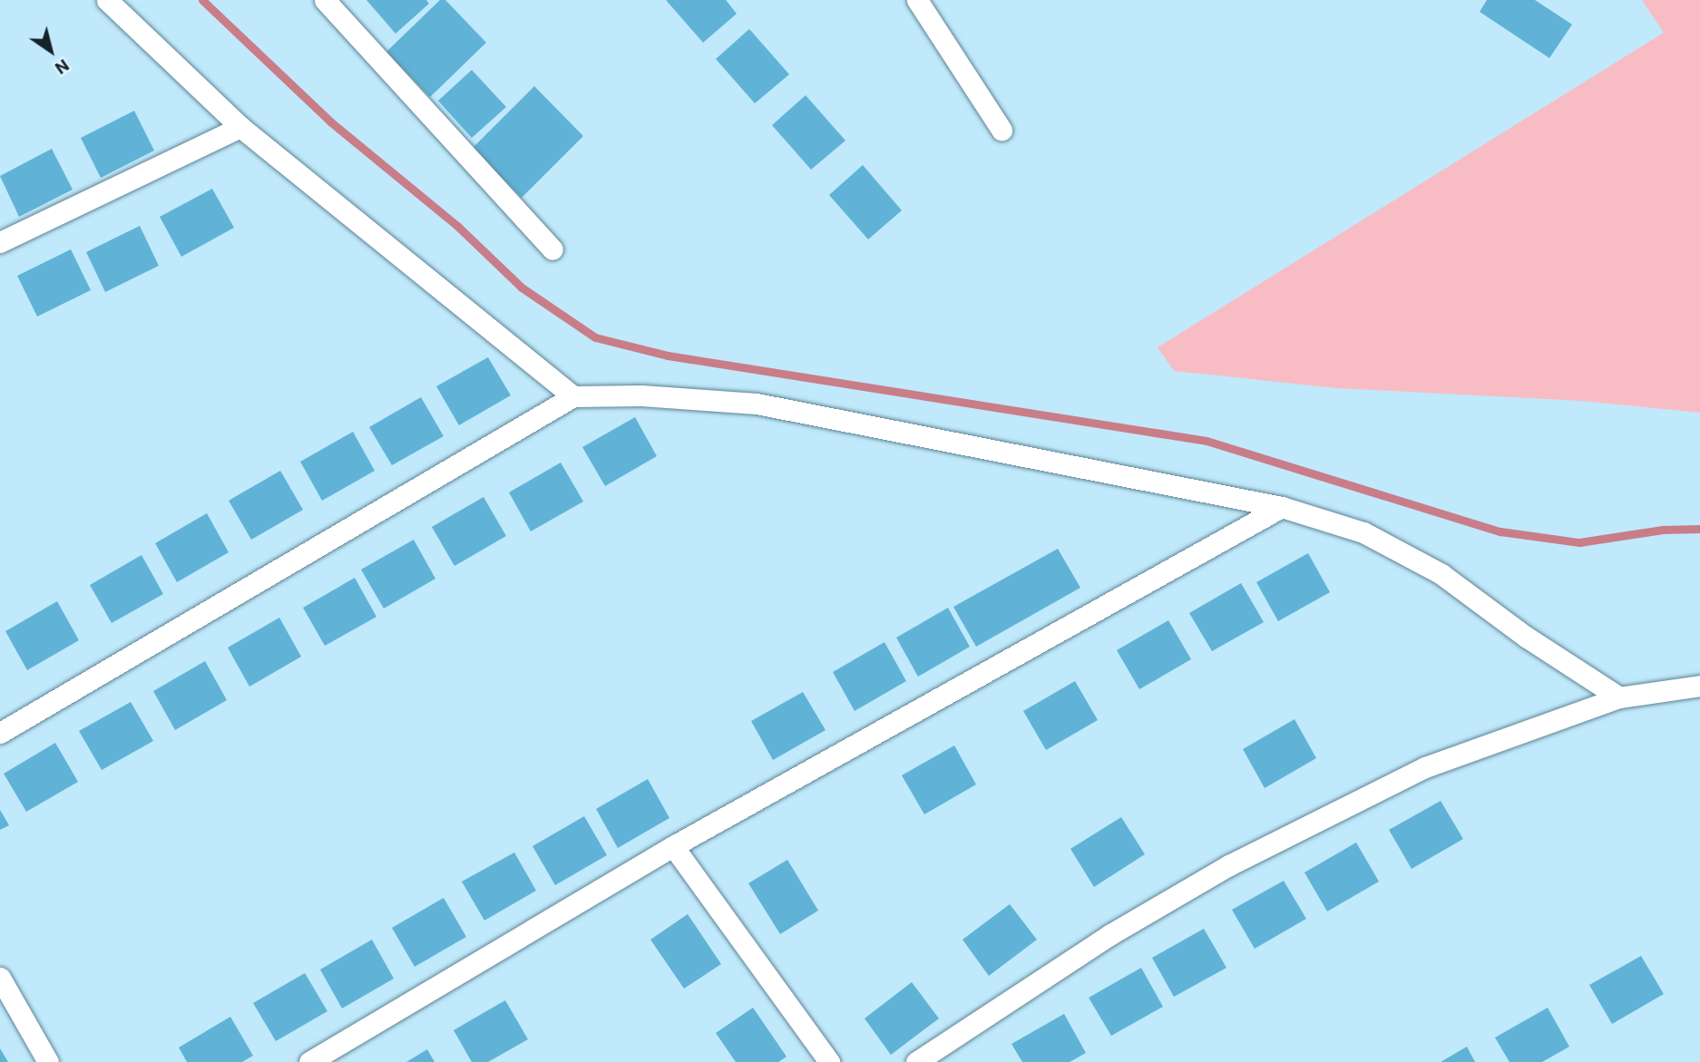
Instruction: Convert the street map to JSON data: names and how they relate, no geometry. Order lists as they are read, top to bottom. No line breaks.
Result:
{"north":"bottom right"}
